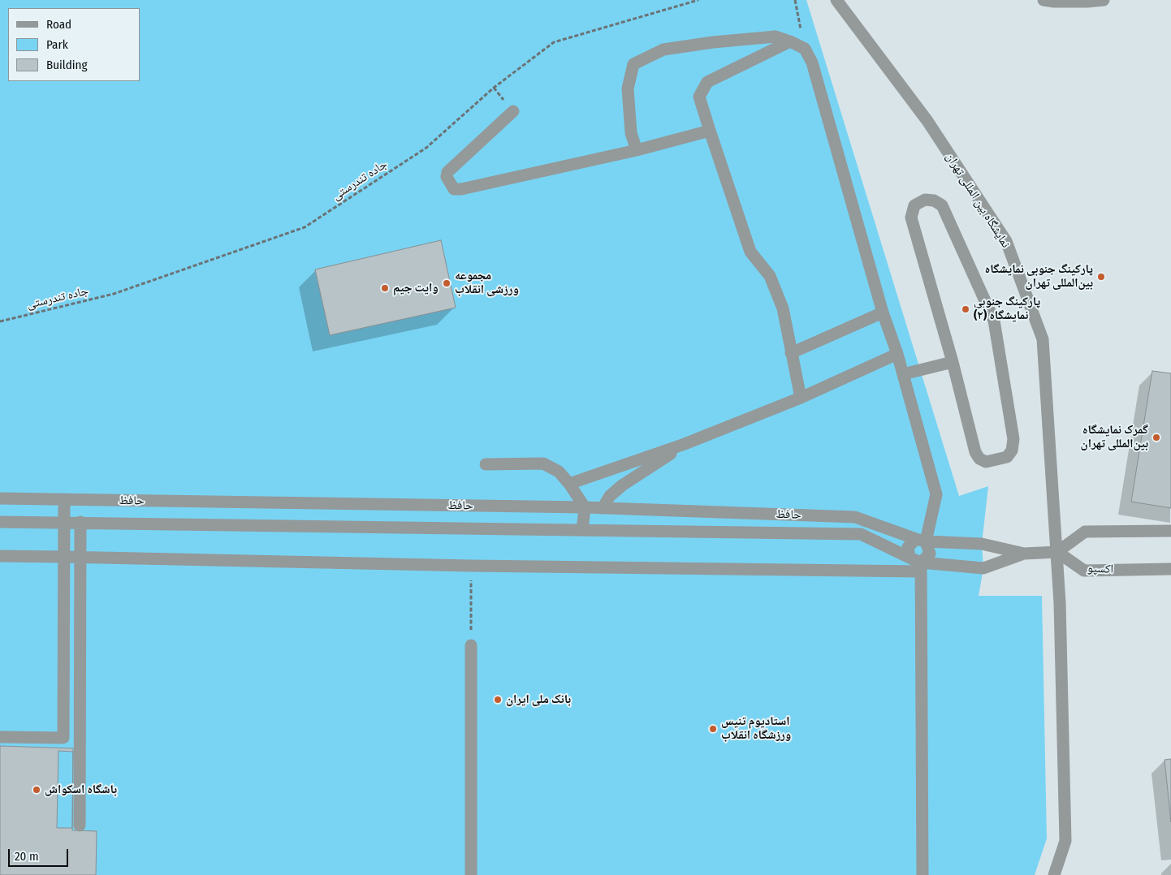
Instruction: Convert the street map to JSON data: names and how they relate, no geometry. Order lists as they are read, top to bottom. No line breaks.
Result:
{"streets":{"street":["نمایشگاه بین المللی تهران","حافظ","اکسپو"],"path":["جاده تندرستی"]},"crossings":[["نمایشگاه بین المللی تهران","اکسپو"]],"places":["پارکینگ جنوبی نمایشگاه بین‌المللی تهران","مجموعه ورزشی انقلاب","وایت جیم","پارکینگ جنوبی نمایشگاه (۲)","گمرک نمایشگاه بین‌المللی تهران","بانک ملی ایران","استادیوم تنیس ورزشگاه انقلاب","باشگاه اسکواش"],"legend":["Road","Park","Building"],"scale_bar":"20 m"}
